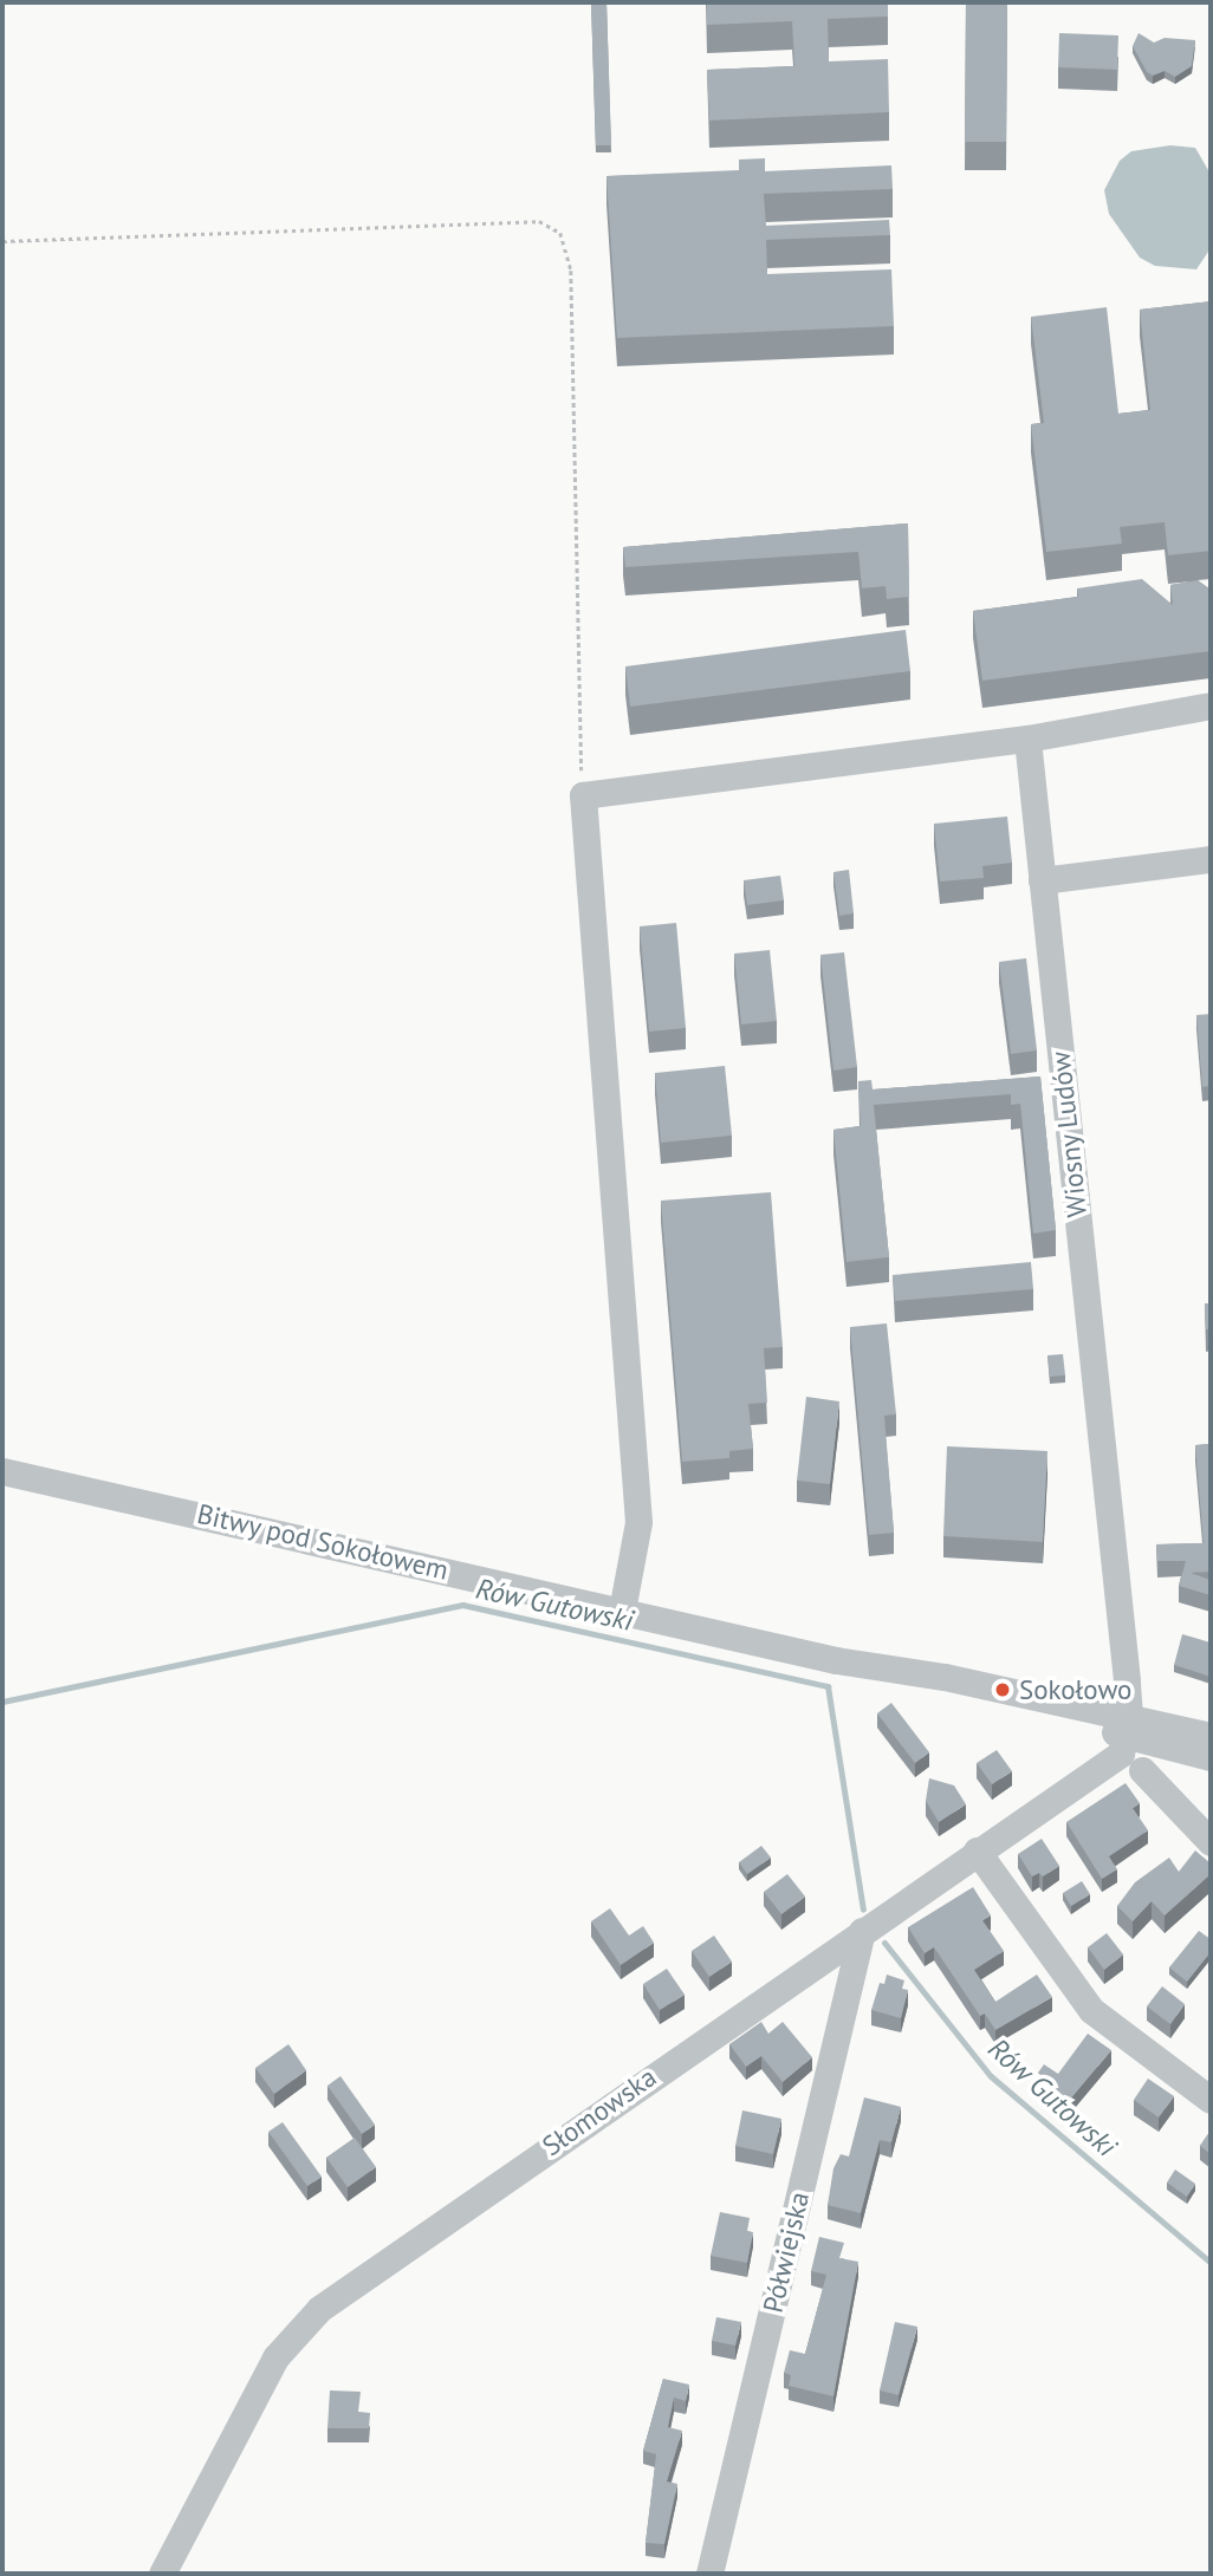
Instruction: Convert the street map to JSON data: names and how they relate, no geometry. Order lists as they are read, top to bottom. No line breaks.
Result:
{"streets":{"street":["Wiosny Ludów","Bitwy pod Sokołowem","Słomowska","Półwiejska"]},"crossings":[["Wiosny Ludów","Bitwy pod Sokołowem"],["Wiosny Ludów","Słomowska"],["Bitwy pod Sokołowem","Słomowska"],["Słomowska","Półwiejska"]],"water":["Rów Gutowski"],"places":["Sokołowo"]}
